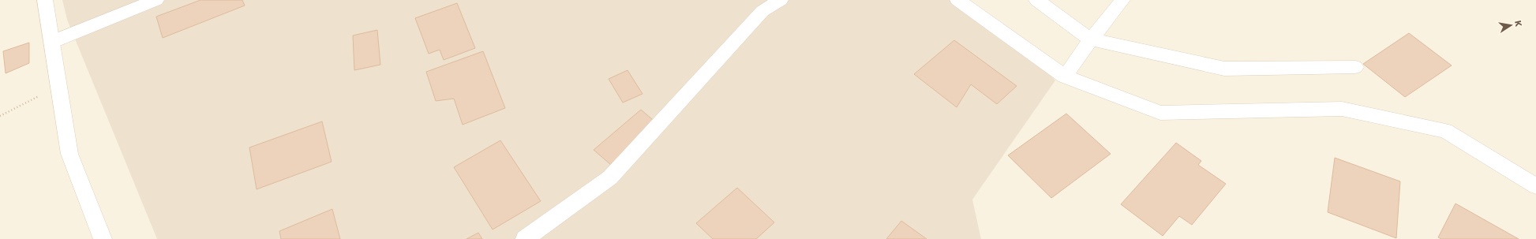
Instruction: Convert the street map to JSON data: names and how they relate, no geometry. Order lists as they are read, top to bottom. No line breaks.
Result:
{"north":"right"}
